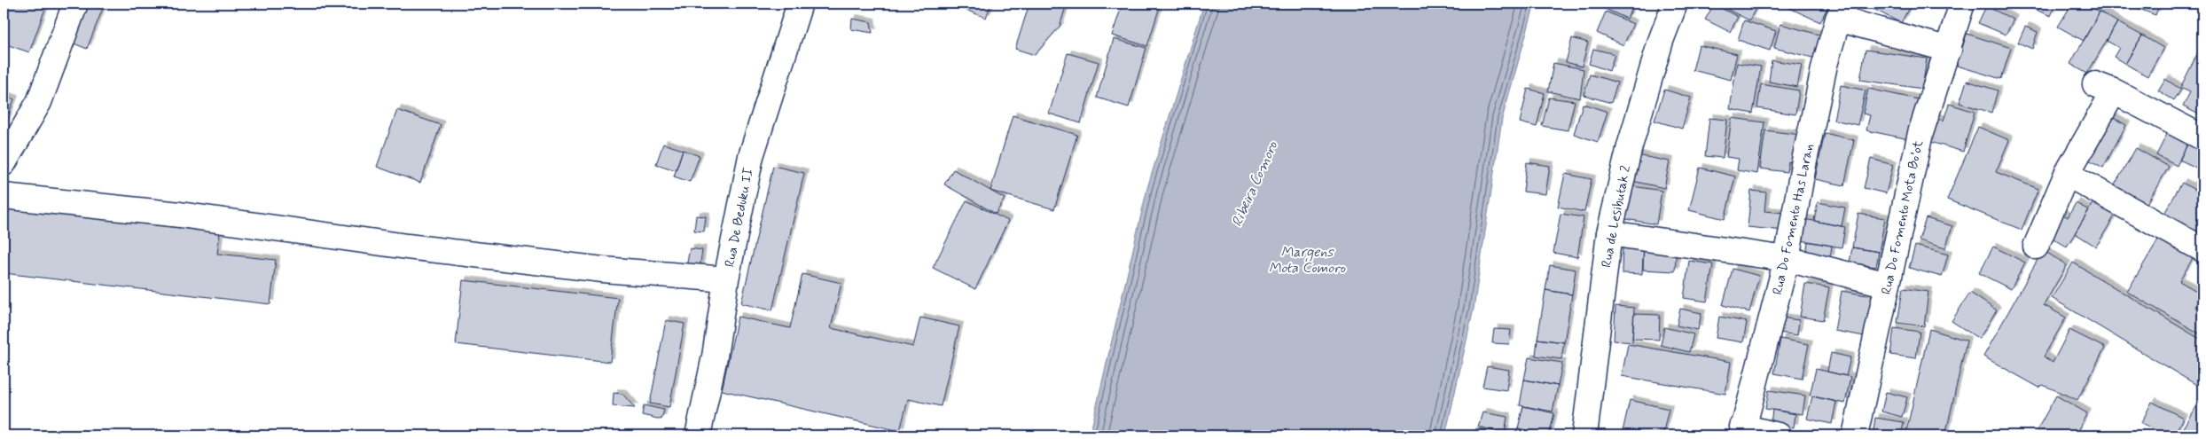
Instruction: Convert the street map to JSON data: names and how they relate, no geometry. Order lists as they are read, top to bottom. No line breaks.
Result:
{"streets":{"street":["Rua de Lesibutak 2","Rua De Beduku II","Rua Do Fomento Mota Bo’ot","Rua Do Fomento Has Laran"]},"water":["Ribeira Comoro","Margens Mota Comoro"]}
